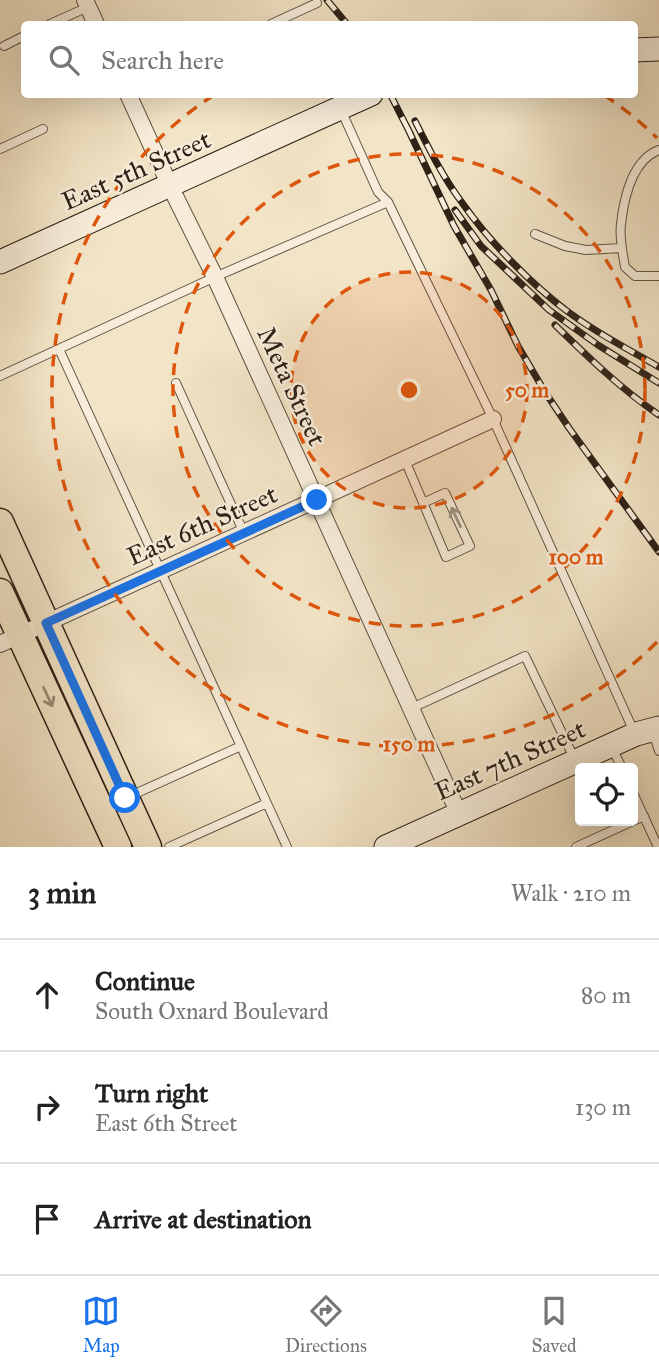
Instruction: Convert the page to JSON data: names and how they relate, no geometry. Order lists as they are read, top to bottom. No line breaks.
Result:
{"streets":{"main road":["East 5th Street","East 7th Street"],"street":["Meta Street","East 6th Street"]},"crossings":[["East 5th Street","Meta Street"],["Meta Street","East 6th Street"],["Meta Street","East 7th Street"]],"page":{"search":"Search here","heading":["3 min","Walk · 210 m"],"list":[["Continue","South Oxnard Boulevard","80 m"],["Turn right","East 6th Street","130 m"],"Arrive at destination"],"nav":["Map","Directions","Saved"]},"rings":["50 m","100 m","150 m"]}
